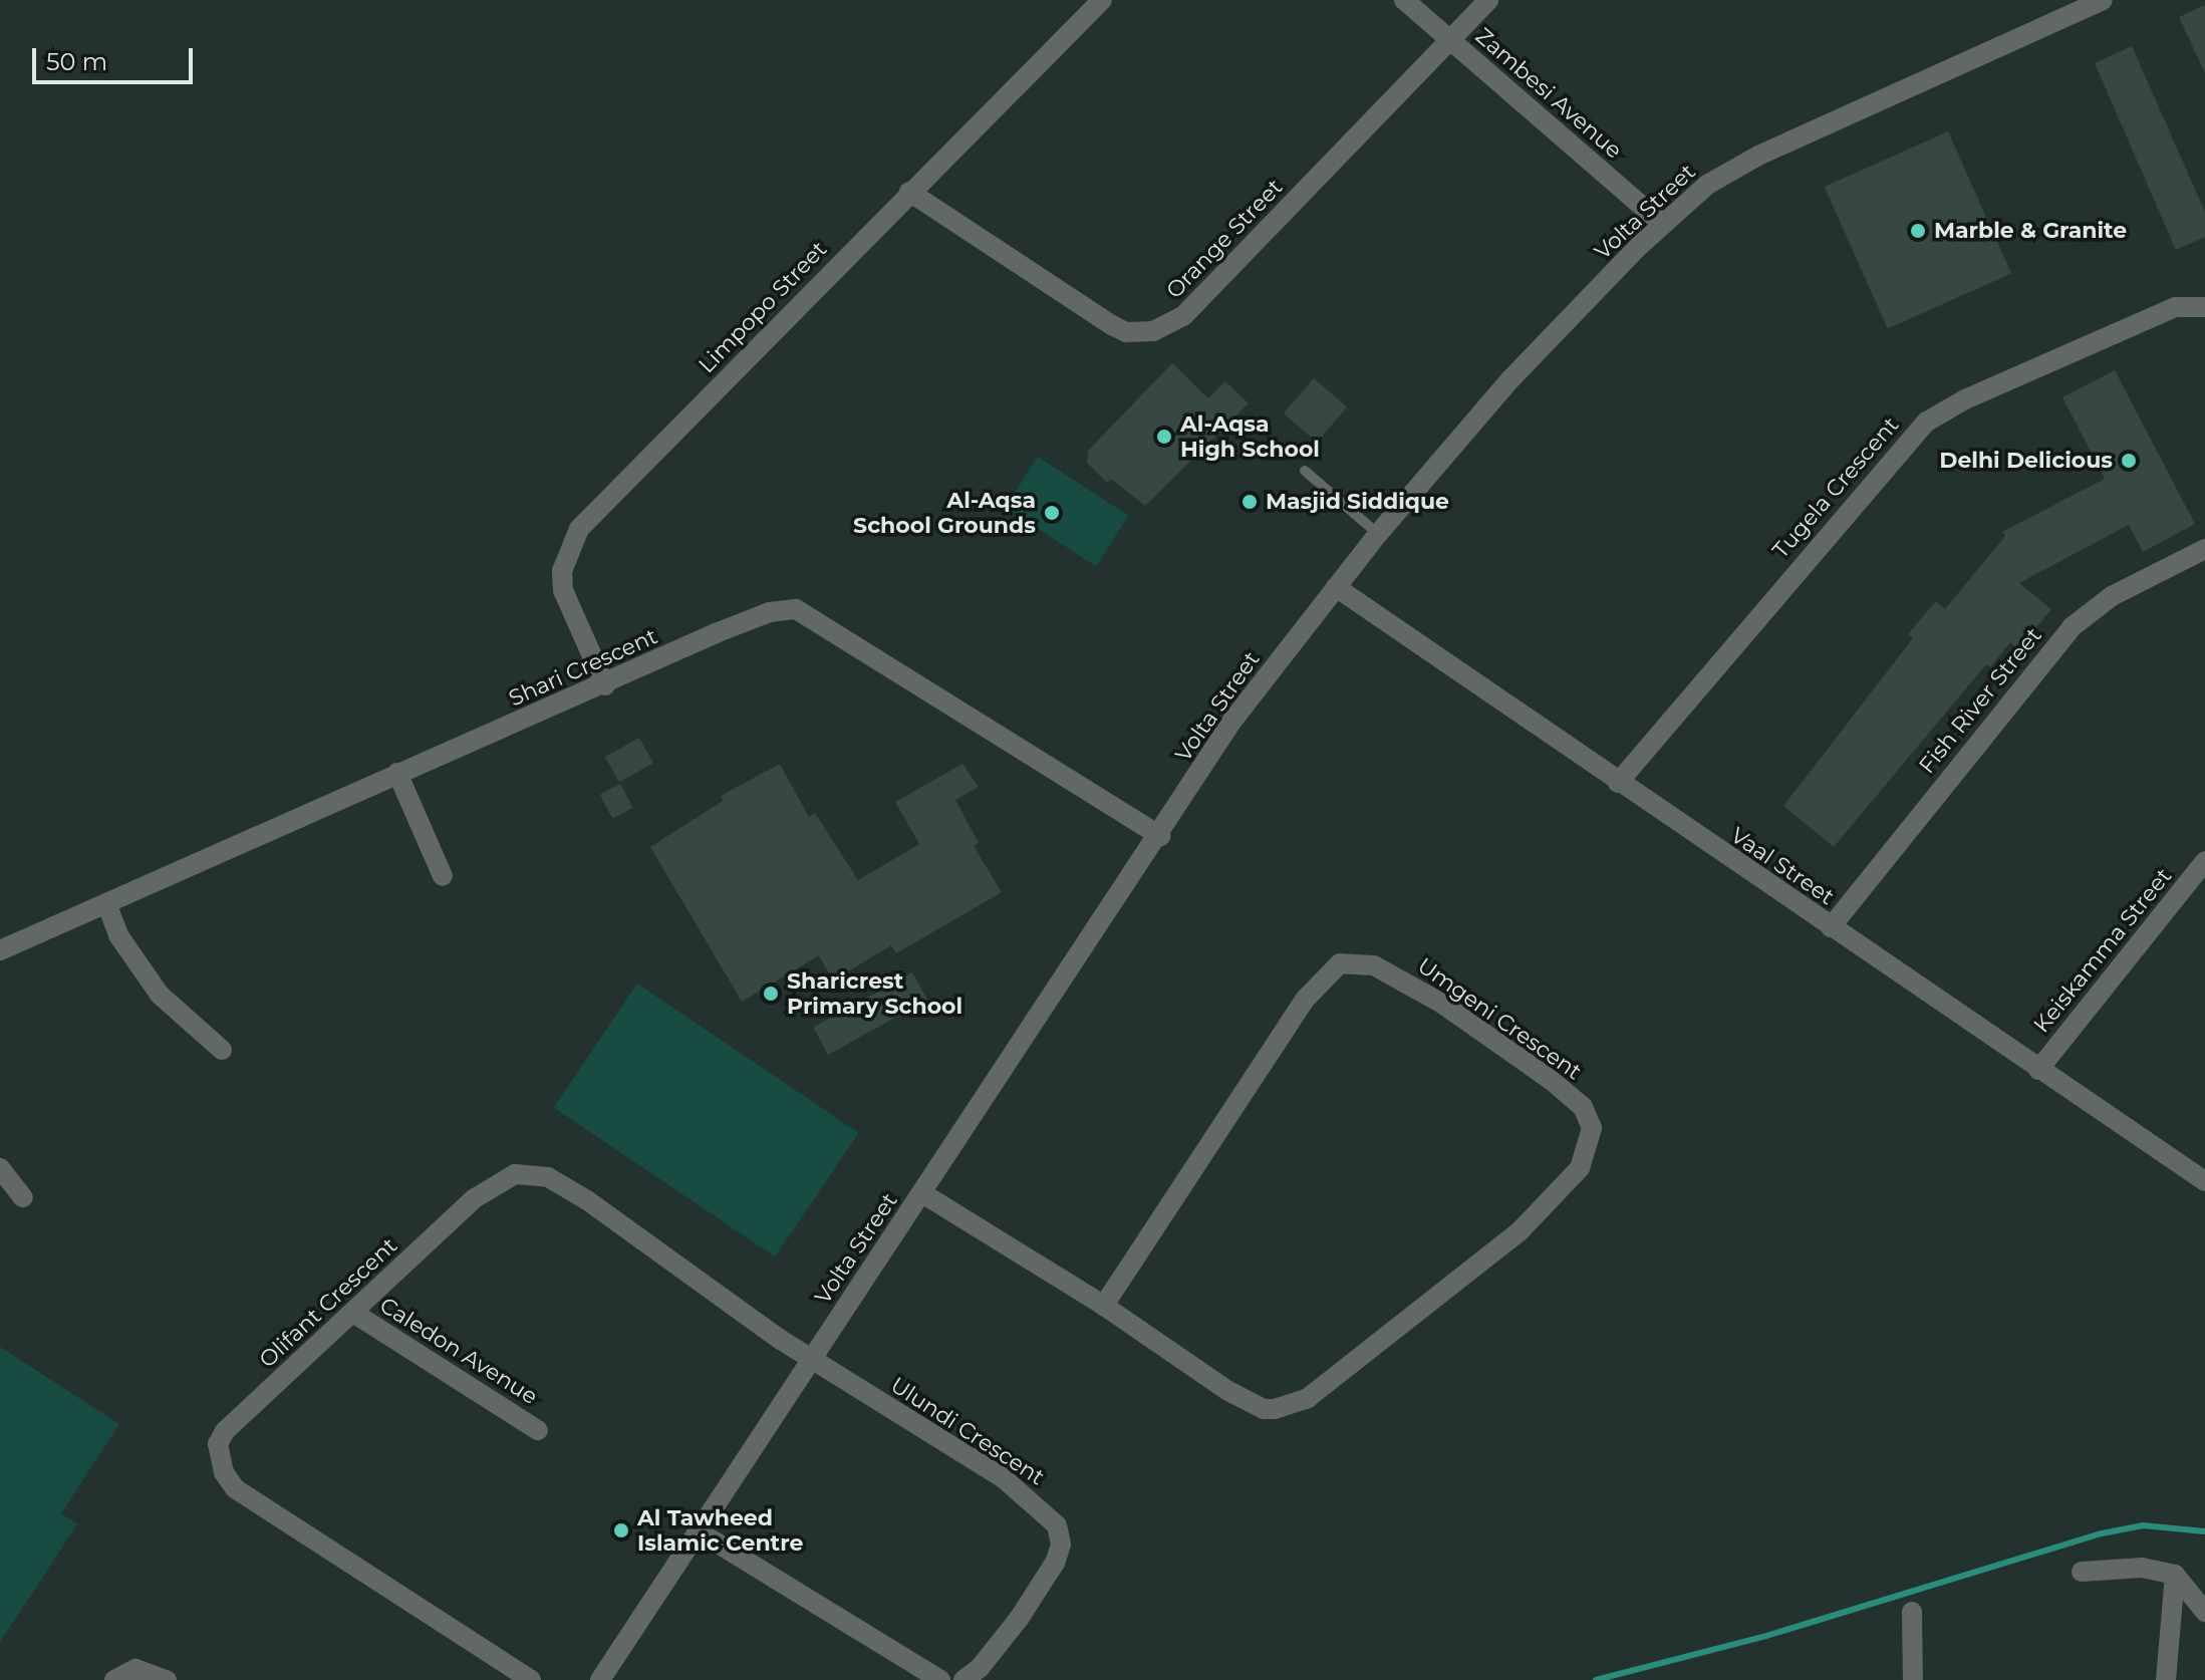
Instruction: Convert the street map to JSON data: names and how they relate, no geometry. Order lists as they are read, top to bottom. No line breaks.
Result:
{"streets":{"street":["Zambesi Avenue","Volta Street","Orange Street","Limpopo Street","Tugela Crescent","Shari Crescent","Fish River Street","Vaal Street","Keiskamma Street","Umgeni Crescent","Olifant Crescent","Caledon Avenue","Ulundi Crescent"]},"crossings":[["Zambesi Avenue","Volta Street"],["Zambesi Avenue","Orange Street"],["Volta Street","Shari Crescent"],["Volta Street","Vaal Street"],["Volta Street","Umgeni Crescent"],["Volta Street","Olifant Crescent"],["Volta Street","Ulundi Crescent"],["Orange Street","Limpopo Street"],["Limpopo Street","Shari Crescent"],["Tugela Crescent","Vaal Street"],["Fish River Street","Vaal Street"],["Vaal Street","Keiskamma Street"],["Olifant Crescent","Caledon Avenue"],["Olifant Crescent","Ulundi Crescent"]],"places":["Marble & Granite","Al-Aqsa High School","Delhi Delicious","Masjid Siddique","Al-Aqsa School Grounds","Sharicrest Primary School","Al Tawheed Islamic Centre"],"scale_bar":"50 m"}
